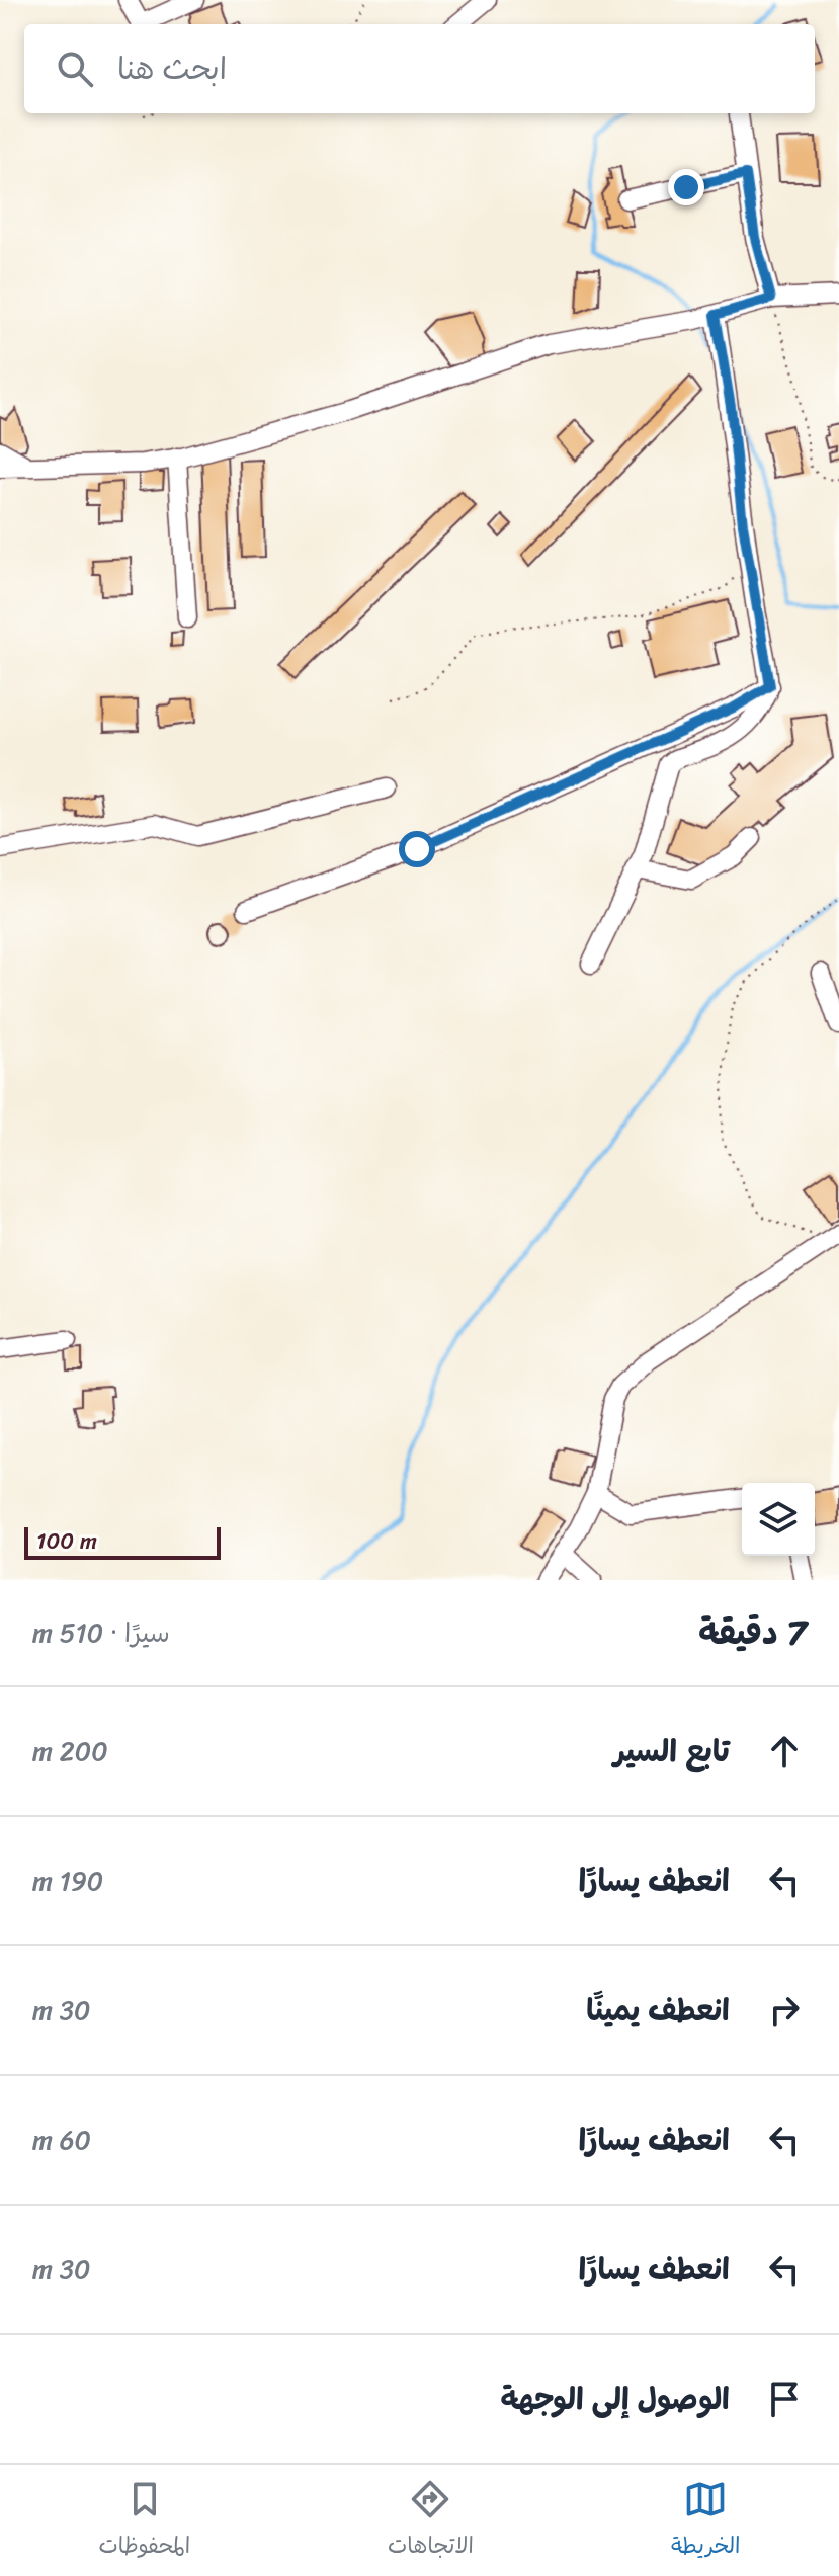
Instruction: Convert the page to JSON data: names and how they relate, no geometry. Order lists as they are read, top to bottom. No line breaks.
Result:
{"scale_bar":"100 m","page":{"search":"ابحث هنا","scale":"100 m","heading":["7 دقيقة","سيرًا · 510 m"],"list":[["تابع السير","200 m"],["انعطف يسارًا","190 m"],["انعطف يمينًا","30 m"],["انعطف يسارًا","60 m"],["انعطف يسارًا","30 m"],"الوصول إلى الوجهة"],"nav":["الخريطة","الاتجاهات","المحفوظات"]}}
